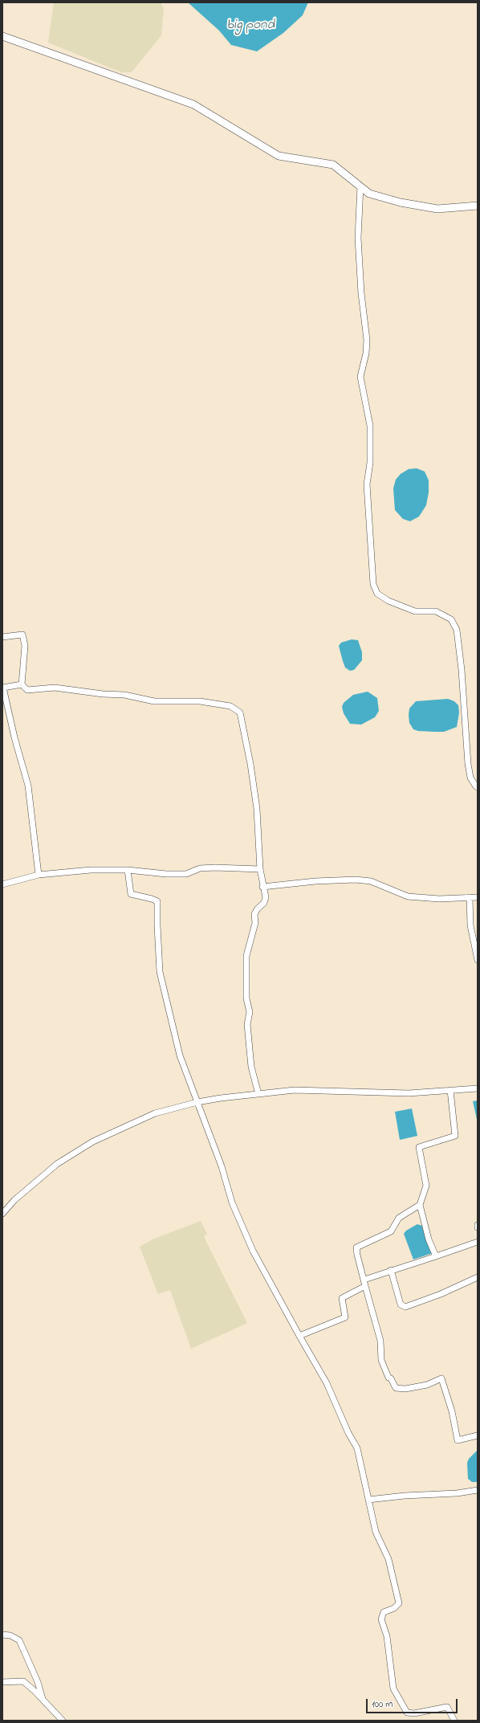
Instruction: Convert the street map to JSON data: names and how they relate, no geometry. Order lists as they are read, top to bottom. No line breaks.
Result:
{"water":["big pond"],"scale_bar":"100 m"}
